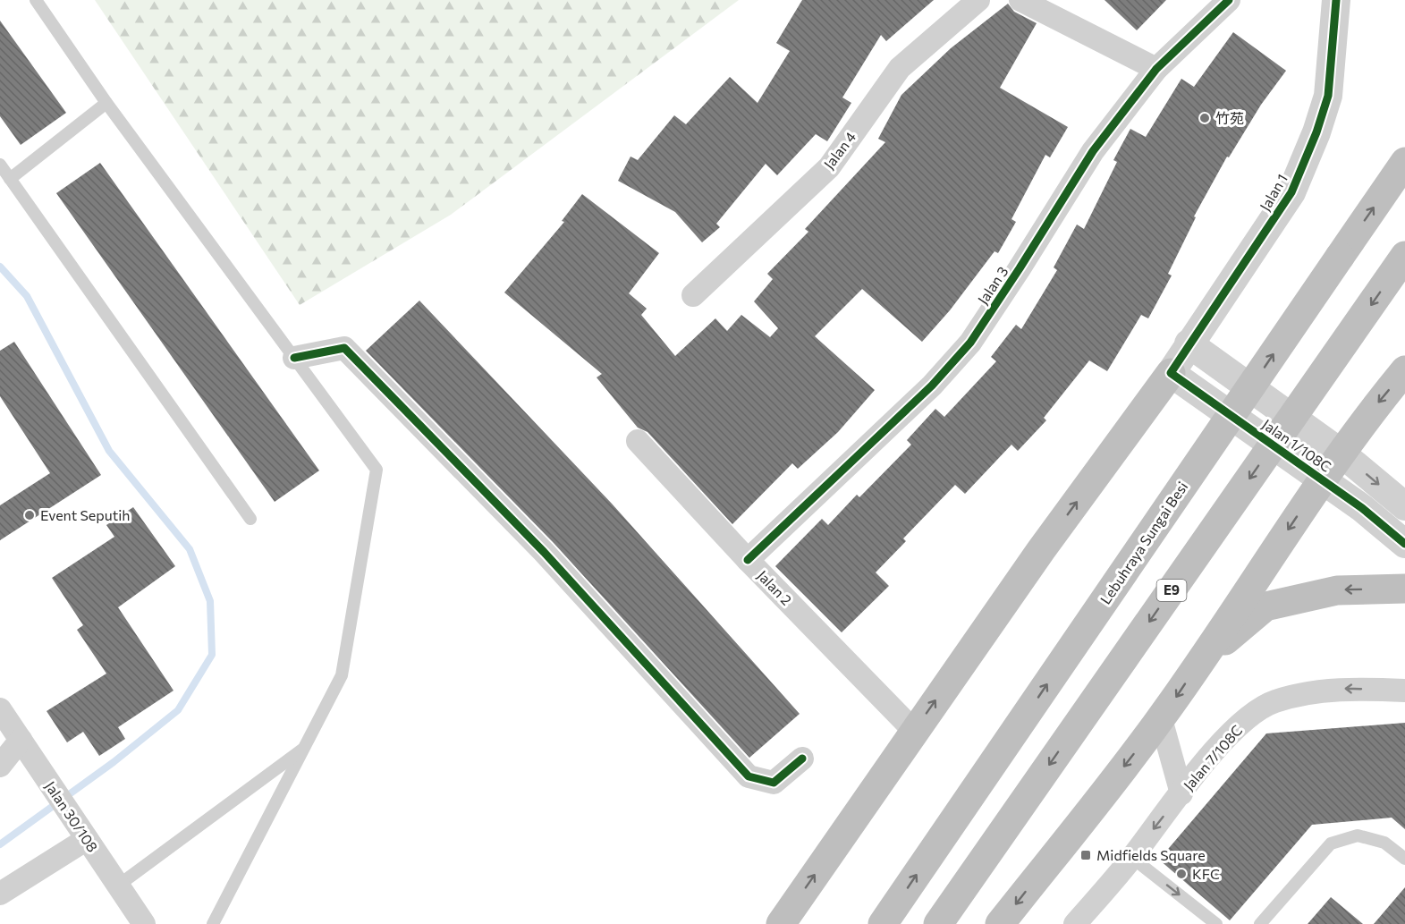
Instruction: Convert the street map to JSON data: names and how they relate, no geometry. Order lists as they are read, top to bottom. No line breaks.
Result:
{"streets":{"highway":["Lebuhraya Sungai Besi","E9"],"street":["Jalan 4","Jalan 1","Jalan 3","Jalan 1/108C","Jalan 2","Jalan 7/108C","Jalan 30/108"]},"crossings":[["Jalan 1","Jalan 1/108C"],["Jalan 3","Jalan 2"]],"one_way":["Jalan 7/108C"],"places":{"other":["竹苑","Event Seputih","KFC"],"transit":["Midfields Square"]}}
